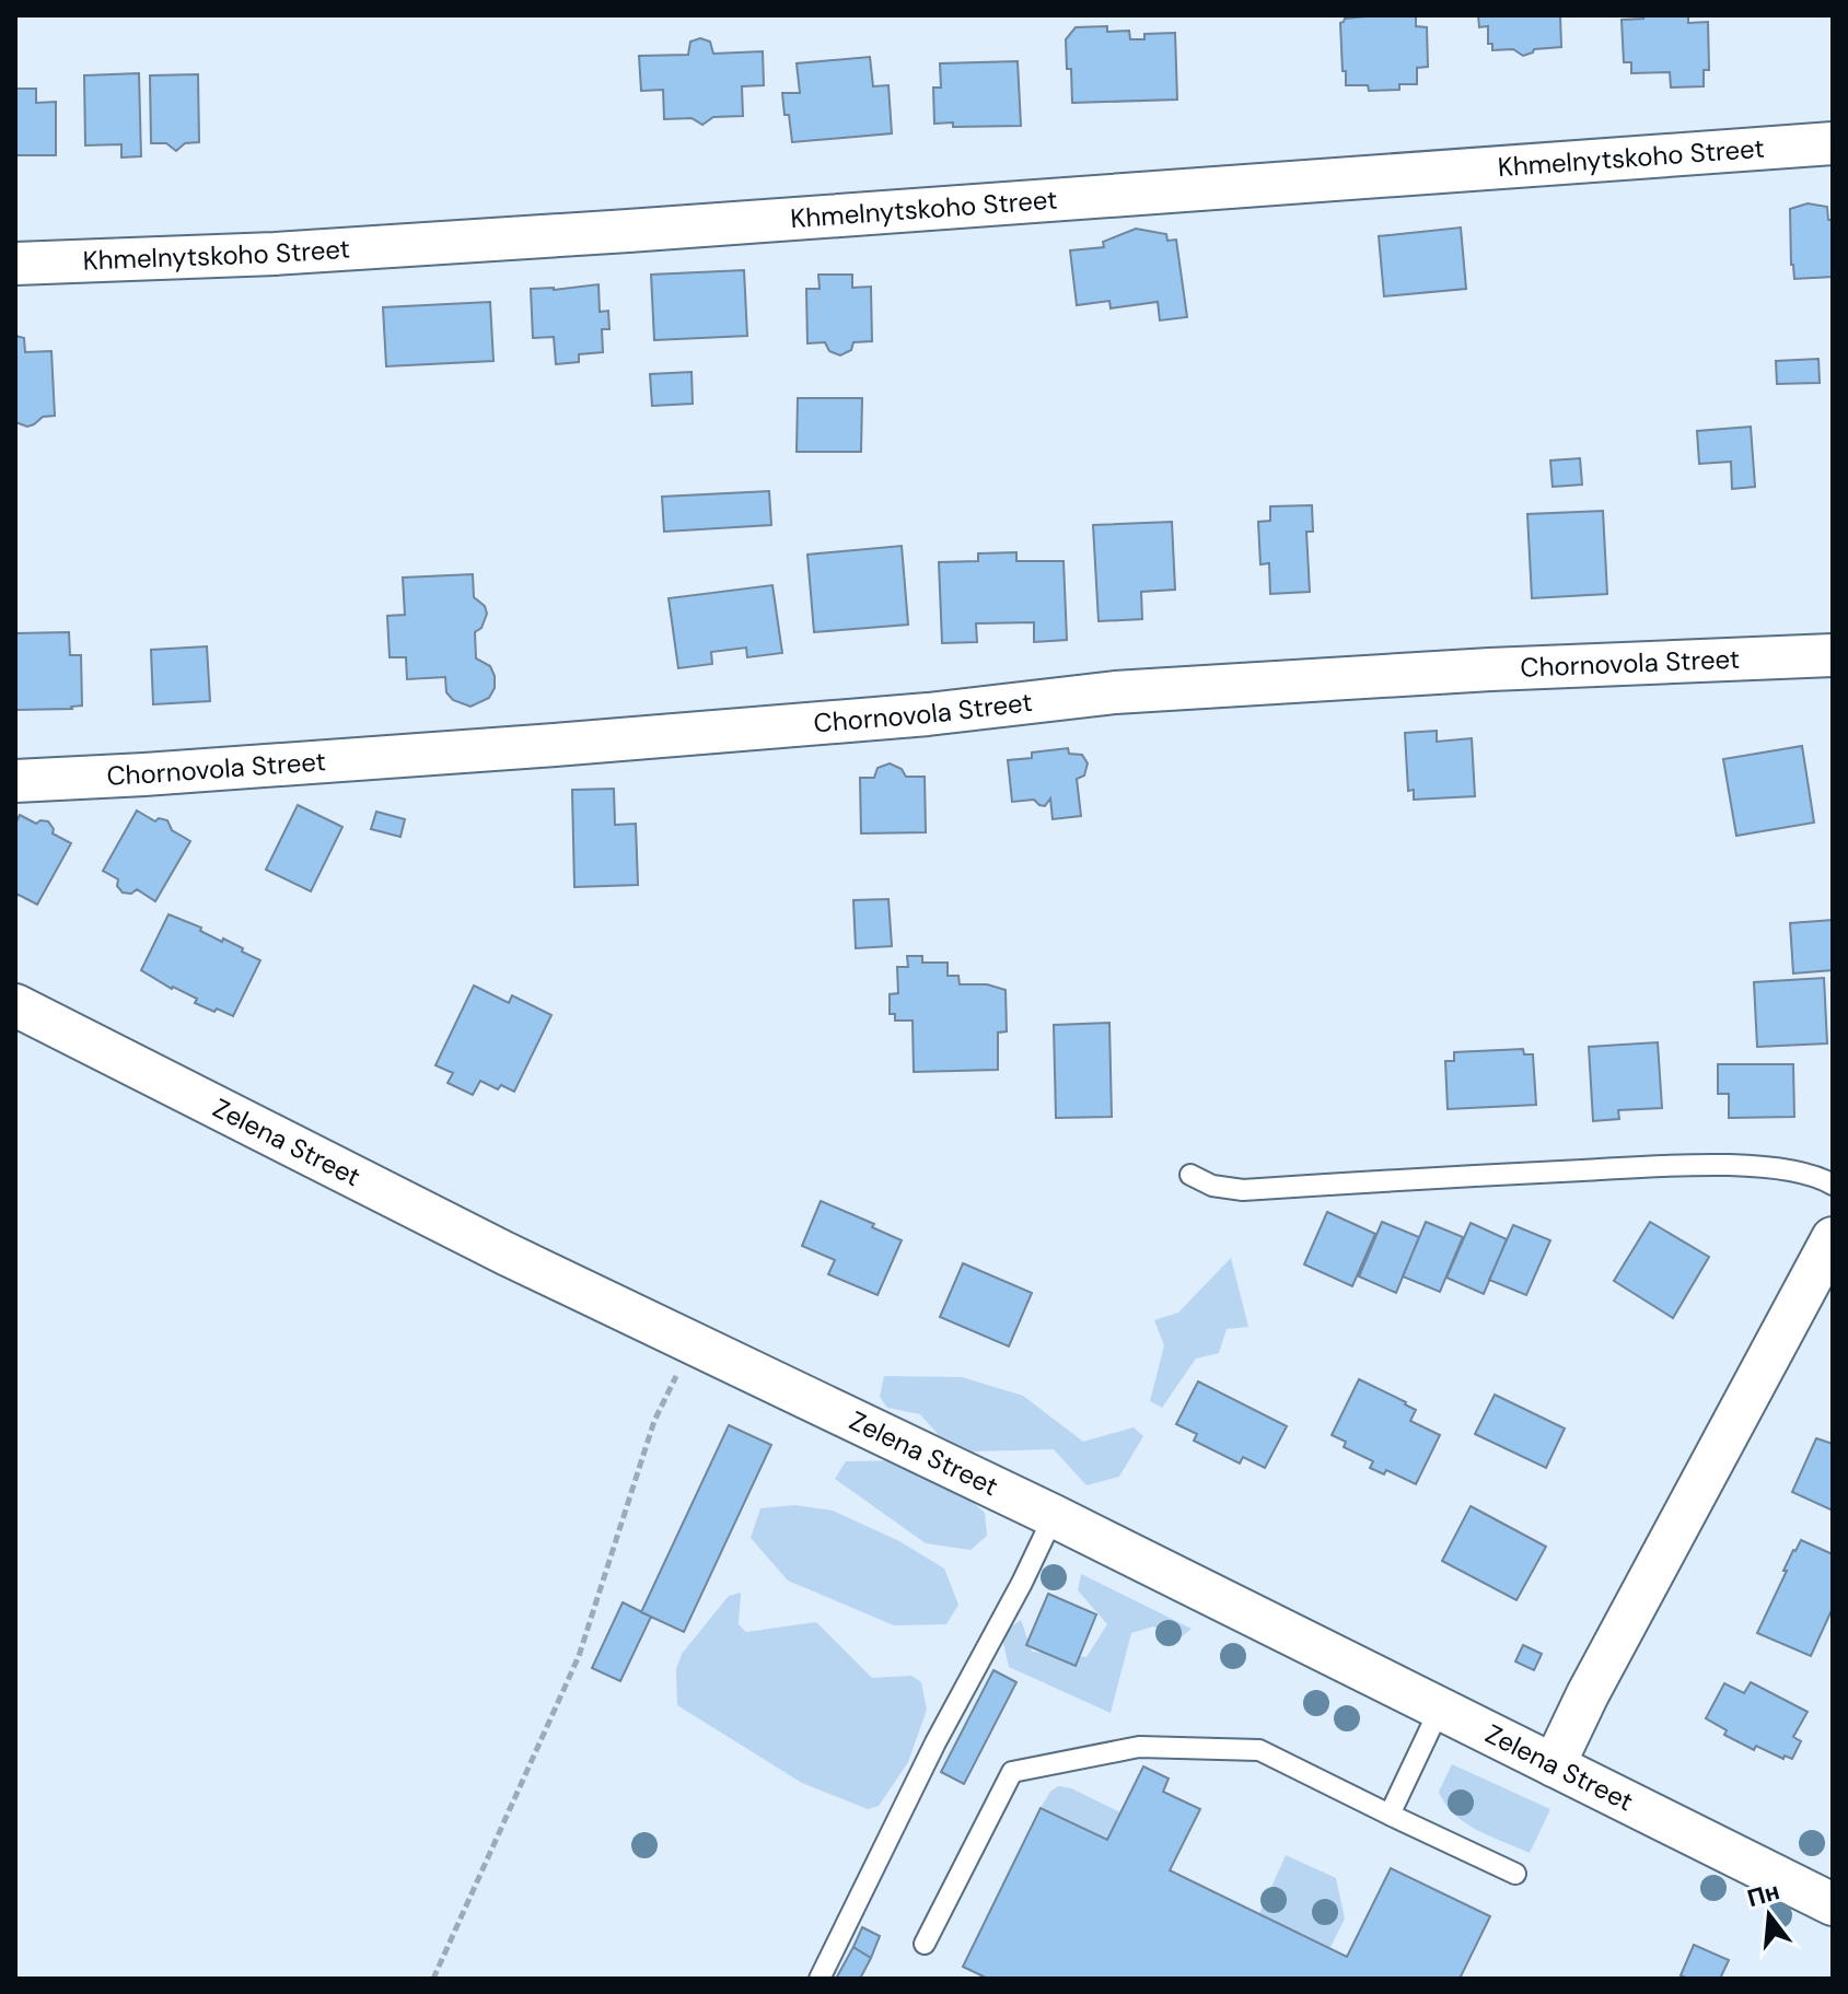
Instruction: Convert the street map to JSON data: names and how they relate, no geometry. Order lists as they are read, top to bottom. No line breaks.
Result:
{"streets":{"street":["Khmelnytskoho Street","Chornovola Street","Zelena Street"]},"north":"top"}
